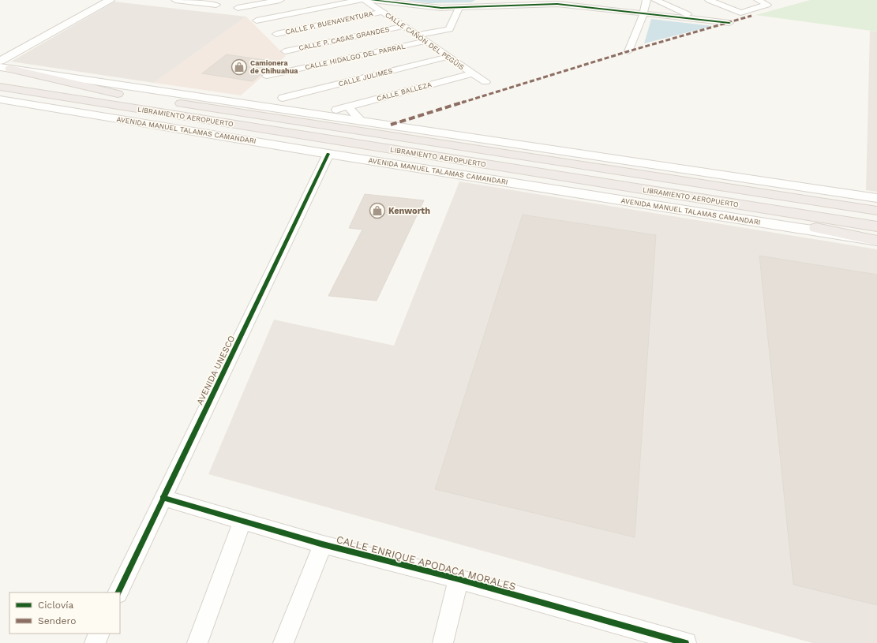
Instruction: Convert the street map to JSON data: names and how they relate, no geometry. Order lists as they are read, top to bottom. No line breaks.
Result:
{"streets":{"highway":["LIBRAMIENTO AEROPUERTO"],"main road":["AVENIDA MANUEL TALAMAS CAMANDARI"],"street":["CALLE P. BUENAVENTURA","CALLE P. CASAS GRANDES","CALLE CAÑÓN DEL PEGÜIS","CALLE HIDALGO DEL PARRAL","CALLE JULIMES","CALLE BALLEZA","AVENIDA UNESCO","CALLE ENRIQUE APODACA MORALES"]},"crossings":[["CALLE P. BUENAVENTURA","CALLE CAÑÓN DEL PEGÜIS"],["CALLE P. CASAS GRANDES","CALLE CAÑÓN DEL PEGÜIS"],["CALLE CAÑÓN DEL PEGÜIS","CALLE HIDALGO DEL PARRAL"],["CALLE CAÑÓN DEL PEGÜIS","CALLE JULIMES"],["CALLE CAÑÓN DEL PEGÜIS","CALLE BALLEZA"],["AVENIDA MANUEL TALAMAS CAMANDARI","AVENIDA UNESCO"],["AVENIDA UNESCO","CALLE ENRIQUE APODACA MORALES"]],"places":{"shop":["Camionera de Chihuahua","Kenworth"]},"legend":["Ciclovía","Sendero"]}
